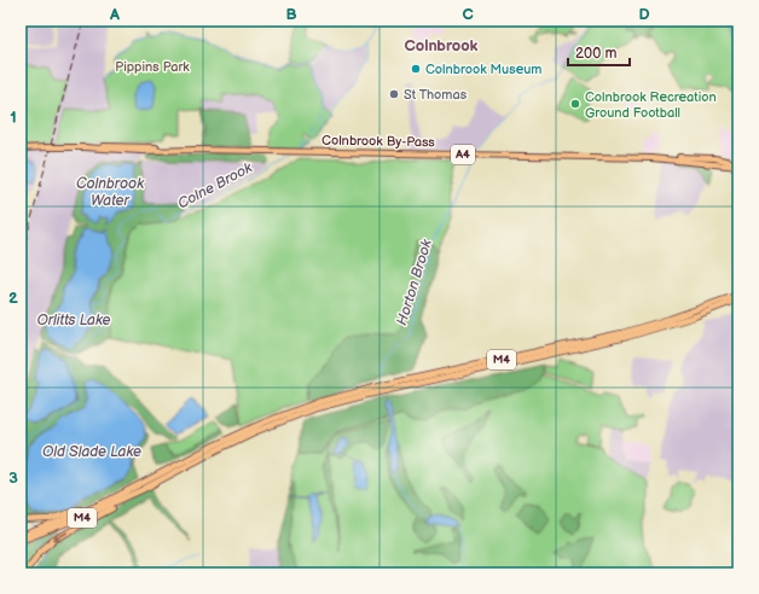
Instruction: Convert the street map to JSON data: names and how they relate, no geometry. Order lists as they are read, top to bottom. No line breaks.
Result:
{"streets":{"highway":["Colnbrook By-Pass","A4","M4"]},"districts":["Colnbrook"],"water":["Colnbrook Water","Colne Brook","Horton Brook","Orlitts Lake","Old Slade Lake"],"parks":["Pippins Park"],"places":["Colnbrook Museum","St Thomas","Colnbrook Recreation Ground Football"],"scale_bar":"200 m","grid":{"columns":["A","B","C","D"],"rows":["1","2","3"]}}
